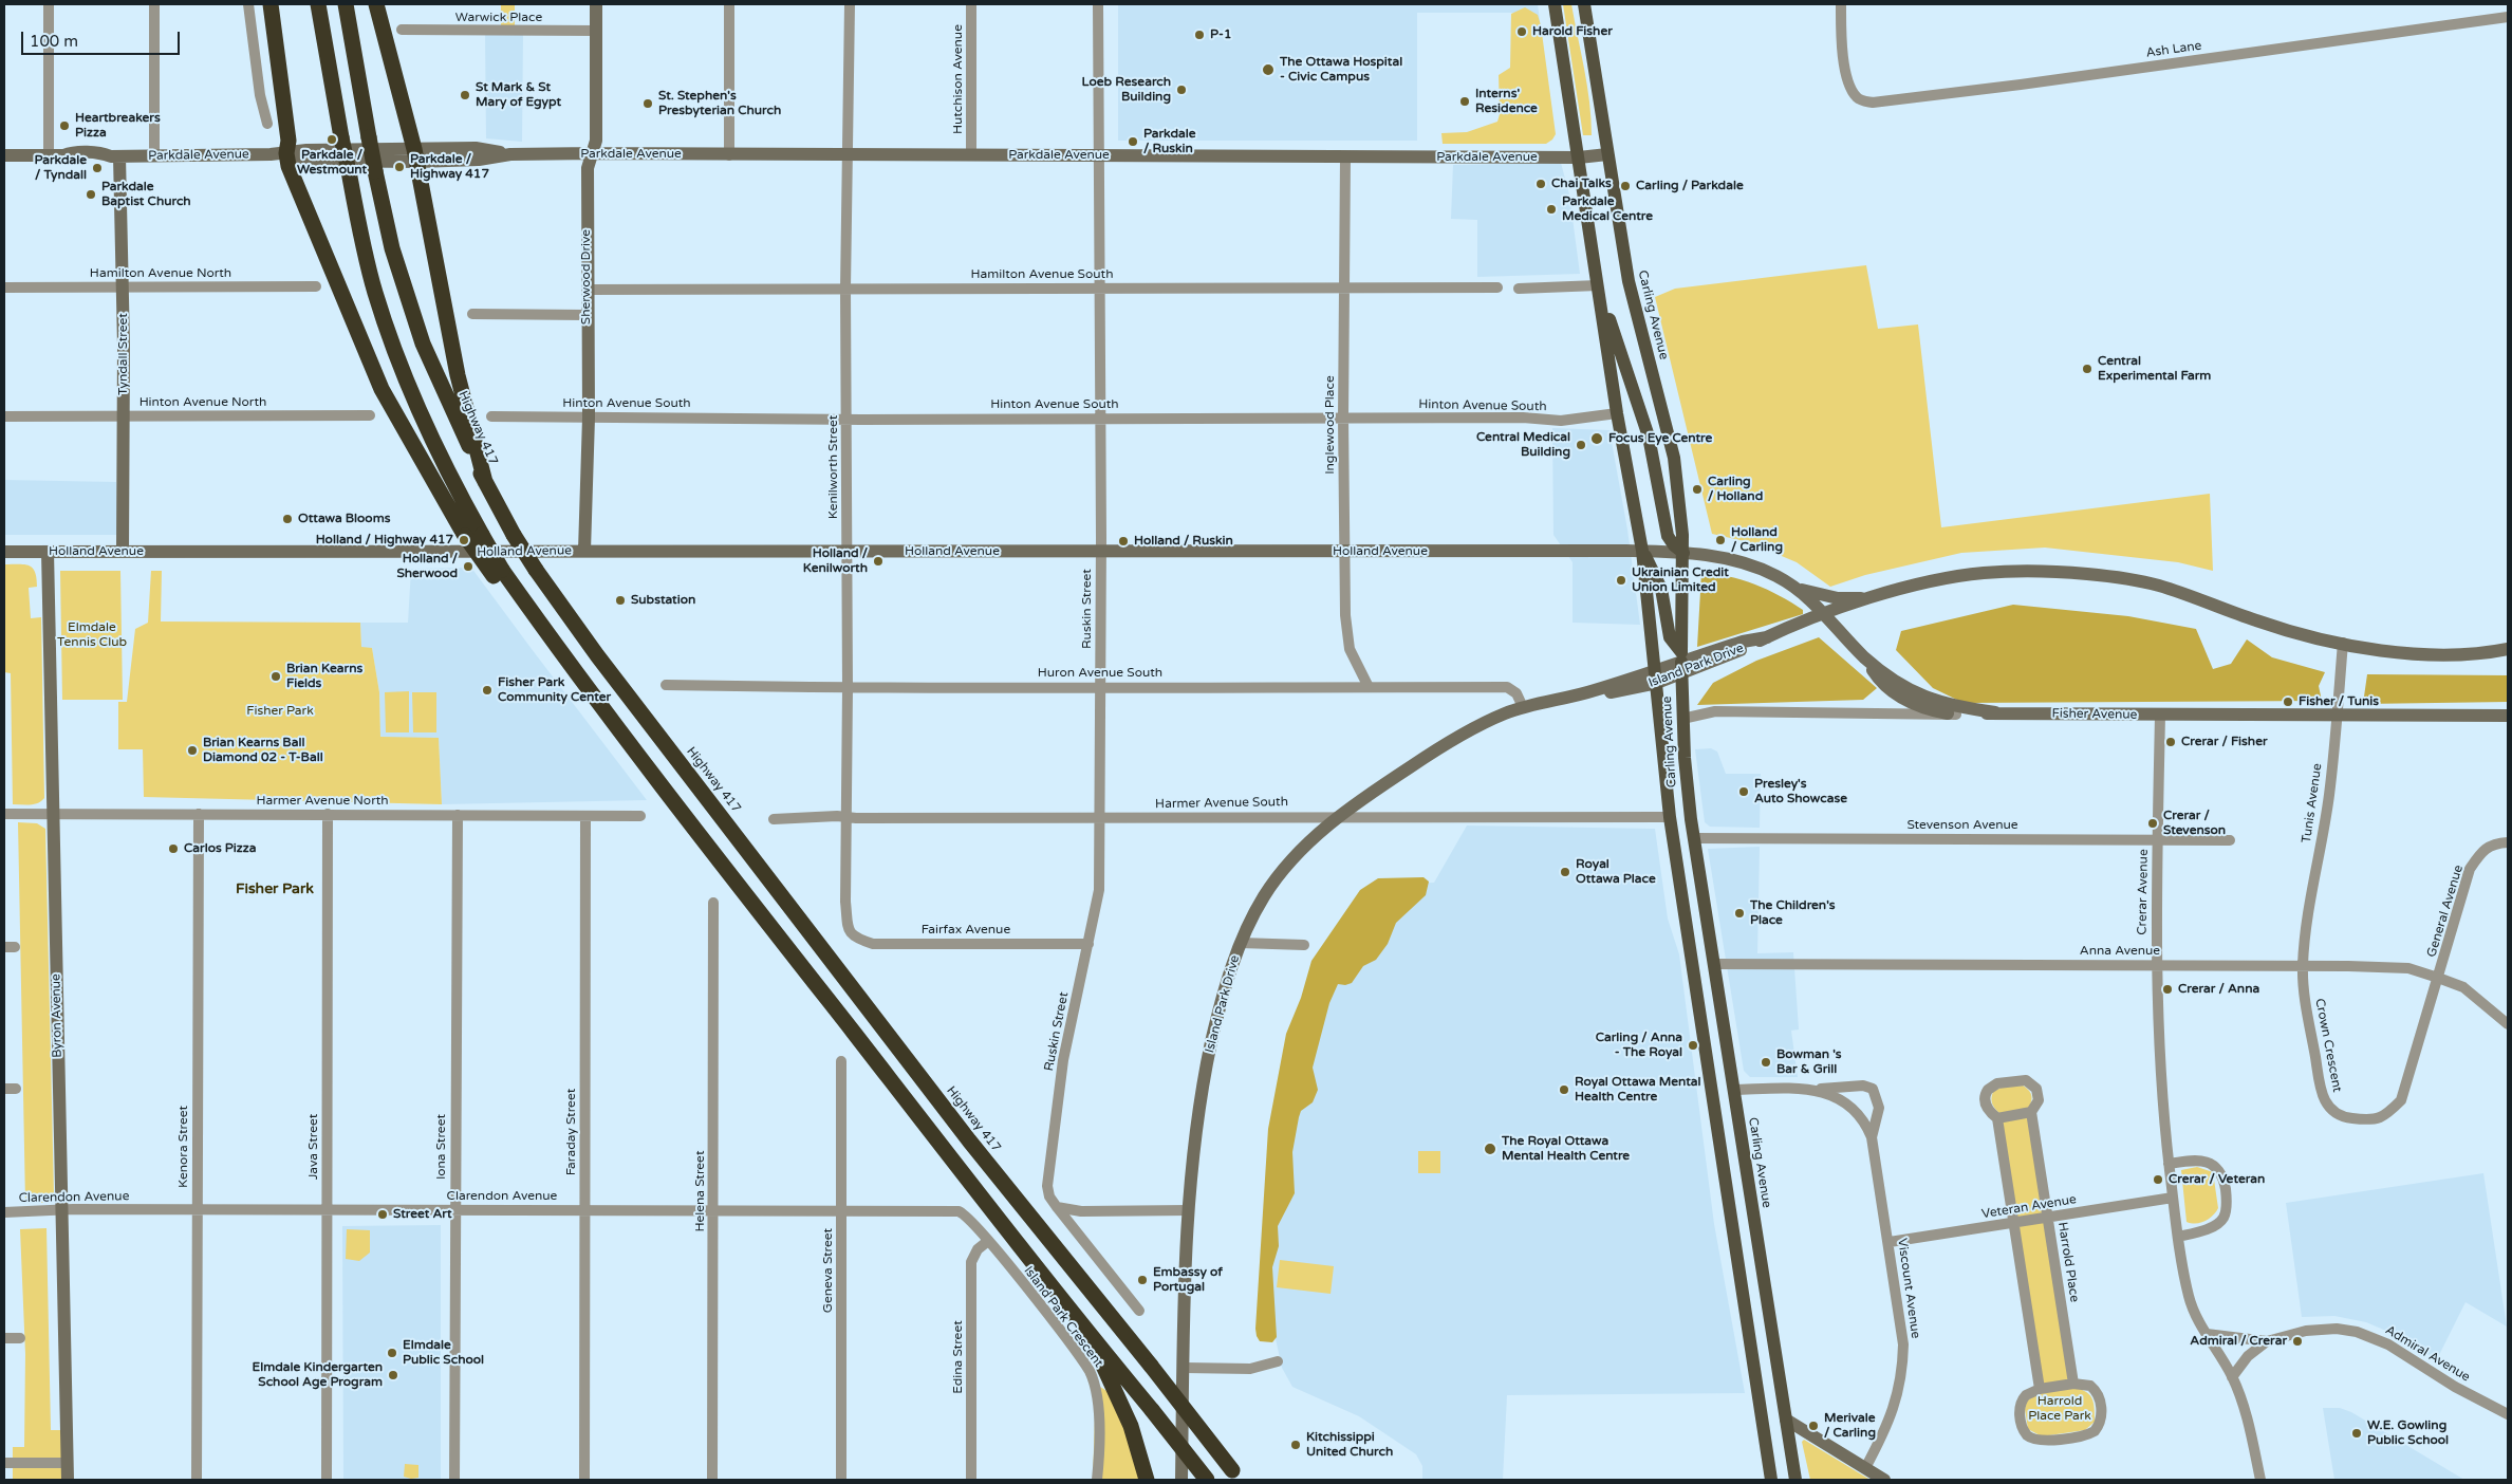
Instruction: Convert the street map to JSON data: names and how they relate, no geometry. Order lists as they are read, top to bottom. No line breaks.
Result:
{"streets":{"highway":["Highway 417"],"main road":["Carling Avenue"],"street":["Warwick Place","Ash Lane","Hutchison Avenue","Parkdale Avenue","Hamilton Avenue North","Hamilton Avenue South","Sherwood Drive","Tyndall Street","Hinton Avenue North","Hinton Avenue South","Inglewood Place","Kenilworth Street","Holland Avenue","Ruskin Street","Island Park Drive","Huron Avenue South","Fisher Avenue","Harmer Avenue North","Harmer Avenue South","Tunis Avenue","Stevenson Avenue","Crerar Avenue","General Avenue","Fairfax Avenue","Anna Avenue","Byron Avenue","Crown Crescent","Faraday Street","Kenora Street","Java Street","Iona Street","Helena Street","Clarendon Avenue","Veteran Avenue","Harrold Place","Geneva Street","Viscount Avenue","Island Park Crescent","Admiral Avenue","Edina Street"]},"crossings":[["Warwick Place","Sherwood Drive"],["Hutchison Avenue","Parkdale Avenue"],["Parkdale Avenue","Sherwood Drive"],["Parkdale Avenue","Carling Avenue"],["Parkdale Avenue","Tyndall Street"],["Parkdale Avenue","Inglewood Place"],["Parkdale Avenue","Kenilworth Street"],["Parkdale Avenue","Ruskin Street"],["Hamilton Avenue North","Tyndall Street"],["Hamilton Avenue South","Sherwood Drive"],["Hamilton Avenue South","Inglewood Place"],["Hamilton Avenue South","Kenilworth Street"],["Hamilton Avenue South","Ruskin Street"],["Sherwood Drive","Hinton Avenue South"],["Sherwood Drive","Holland Avenue"],["Carling Avenue","Hinton Avenue South"],["Carling Avenue","Holland Avenue"],["Carling Avenue","Island Park Drive"],["Carling Avenue","Fisher Avenue"],["Carling Avenue","Harmer Avenue South"],["Carling Avenue","Stevenson Avenue"],["Carling Avenue","Anna Avenue"],["Carling Avenue","Viscount Avenue"],["Tyndall Street","Hinton Avenue North"],["Tyndall Street","Holland Avenue"],["Hinton Avenue South","Inglewood Place"],["Hinton Avenue South","Kenilworth Street"],["Hinton Avenue South","Ruskin Street"],["Inglewood Place","Holland Avenue"],["Inglewood Place","Huron Avenue South"],["Kenilworth Street","Holland Avenue"],["Kenilworth Street","Huron Avenue South"],["Kenilworth Street","Harmer Avenue South"],["Kenilworth Street","Fairfax Avenue"],["Holland Avenue","Ruskin Street"],["Holland Avenue","Island Park Drive"],["Holland Avenue","Fisher Avenue"],["Holland Avenue","Byron Avenue"],["Ruskin Street","Huron Avenue South"],["Ruskin Street","Harmer Avenue South"],["Ruskin Street","Fairfax Avenue"],["Island Park Drive","Huron Avenue South"],["Island Park Drive","Harmer Avenue South"],["Fisher Avenue","Tunis Avenue"],["Fisher Avenue","Crerar Avenue"],["Harmer Avenue North","Byron Avenue"],["Harmer Avenue North","Faraday Street"],["Harmer Avenue North","Kenora Street"],["Harmer Avenue North","Java Street"],["Harmer Avenue North","Iona Street"],["Tunis Avenue","Anna Avenue"],["Tunis Avenue","Crown Crescent"],["Stevenson Avenue","Crerar Avenue"],["Crerar Avenue","Anna Avenue"],["Crerar Avenue","Veteran Avenue"],["Crerar Avenue","Admiral Avenue"],["General Avenue","Anna Avenue"],["General Avenue","Crown Crescent"],["Anna Avenue","Crown Crescent"],["Byron Avenue","Clarendon Avenue"],["Faraday Street","Clarendon Avenue"],["Kenora Street","Clarendon Avenue"],["Java Street","Clarendon Avenue"],["Iona Street","Clarendon Avenue"],["Helena Street","Clarendon Avenue"],["Clarendon Avenue","Geneva Street"],["Clarendon Avenue","Island Park Crescent"],["Clarendon Avenue","Edina Street"],["Veteran Avenue","Harrold Place"],["Veteran Avenue","Viscount Avenue"],["Island Park Crescent","Edina Street"]],"districts":["Fisher Park"],"parks":["Elmdale Tennis Club","Fisher Park","Harrold Place Park"],"places":["Harold Fisher","P-1","The Ottawa Hospital - Civic Campus","Loeb Research Building","St Mark & St Mary of Egypt","Interns' Residence","St. Stephen's Presbyterian Church","Heartbreakers Pizza","Parkdale / Westmount","Parkdale / Ruskin","Parkdale / Highway 417","Parkdale / Tyndall","Chai Talks","Carling / Parkdale","Parkdale Baptist Church","Parkdale Medical Centre","Central Experimental Farm","Focus Eye Centre","Central Medical Building","Carling / Holland","Ottawa Blooms","Holland / Highway 417","Holland / Carling","Holland / Ruskin","Holland / Kenilworth","Holland / Sherwood","Ukrainian Credit Union Limited","Substation","Brian Kearns Fields","Fisher Park Community Center","Fisher / Tunis","Crerar / Fisher","Brian Kearns Ball Diamond 02 - T-Ball","Presley's Auto Showcase","Crerar / Stevenson","Carlos Pizza","Royal Ottawa Place","The Children's Place","Crerar / Anna","Carling / Anna - The Royal","Bowman 's Bar & Grill","Royal Ottawa Mental Health Centre","The Royal Ottawa Mental Health Centre","Crerar / Veteran","Street Art","Embassy of Portugal","Admiral / Crerar","Elmdale Public School","Elmdale Kindergarten School Age Program","Merivale / Carling","W.E. Gowling Public School","Kitchissippi United Church"],"scale_bar":"100 m"}
